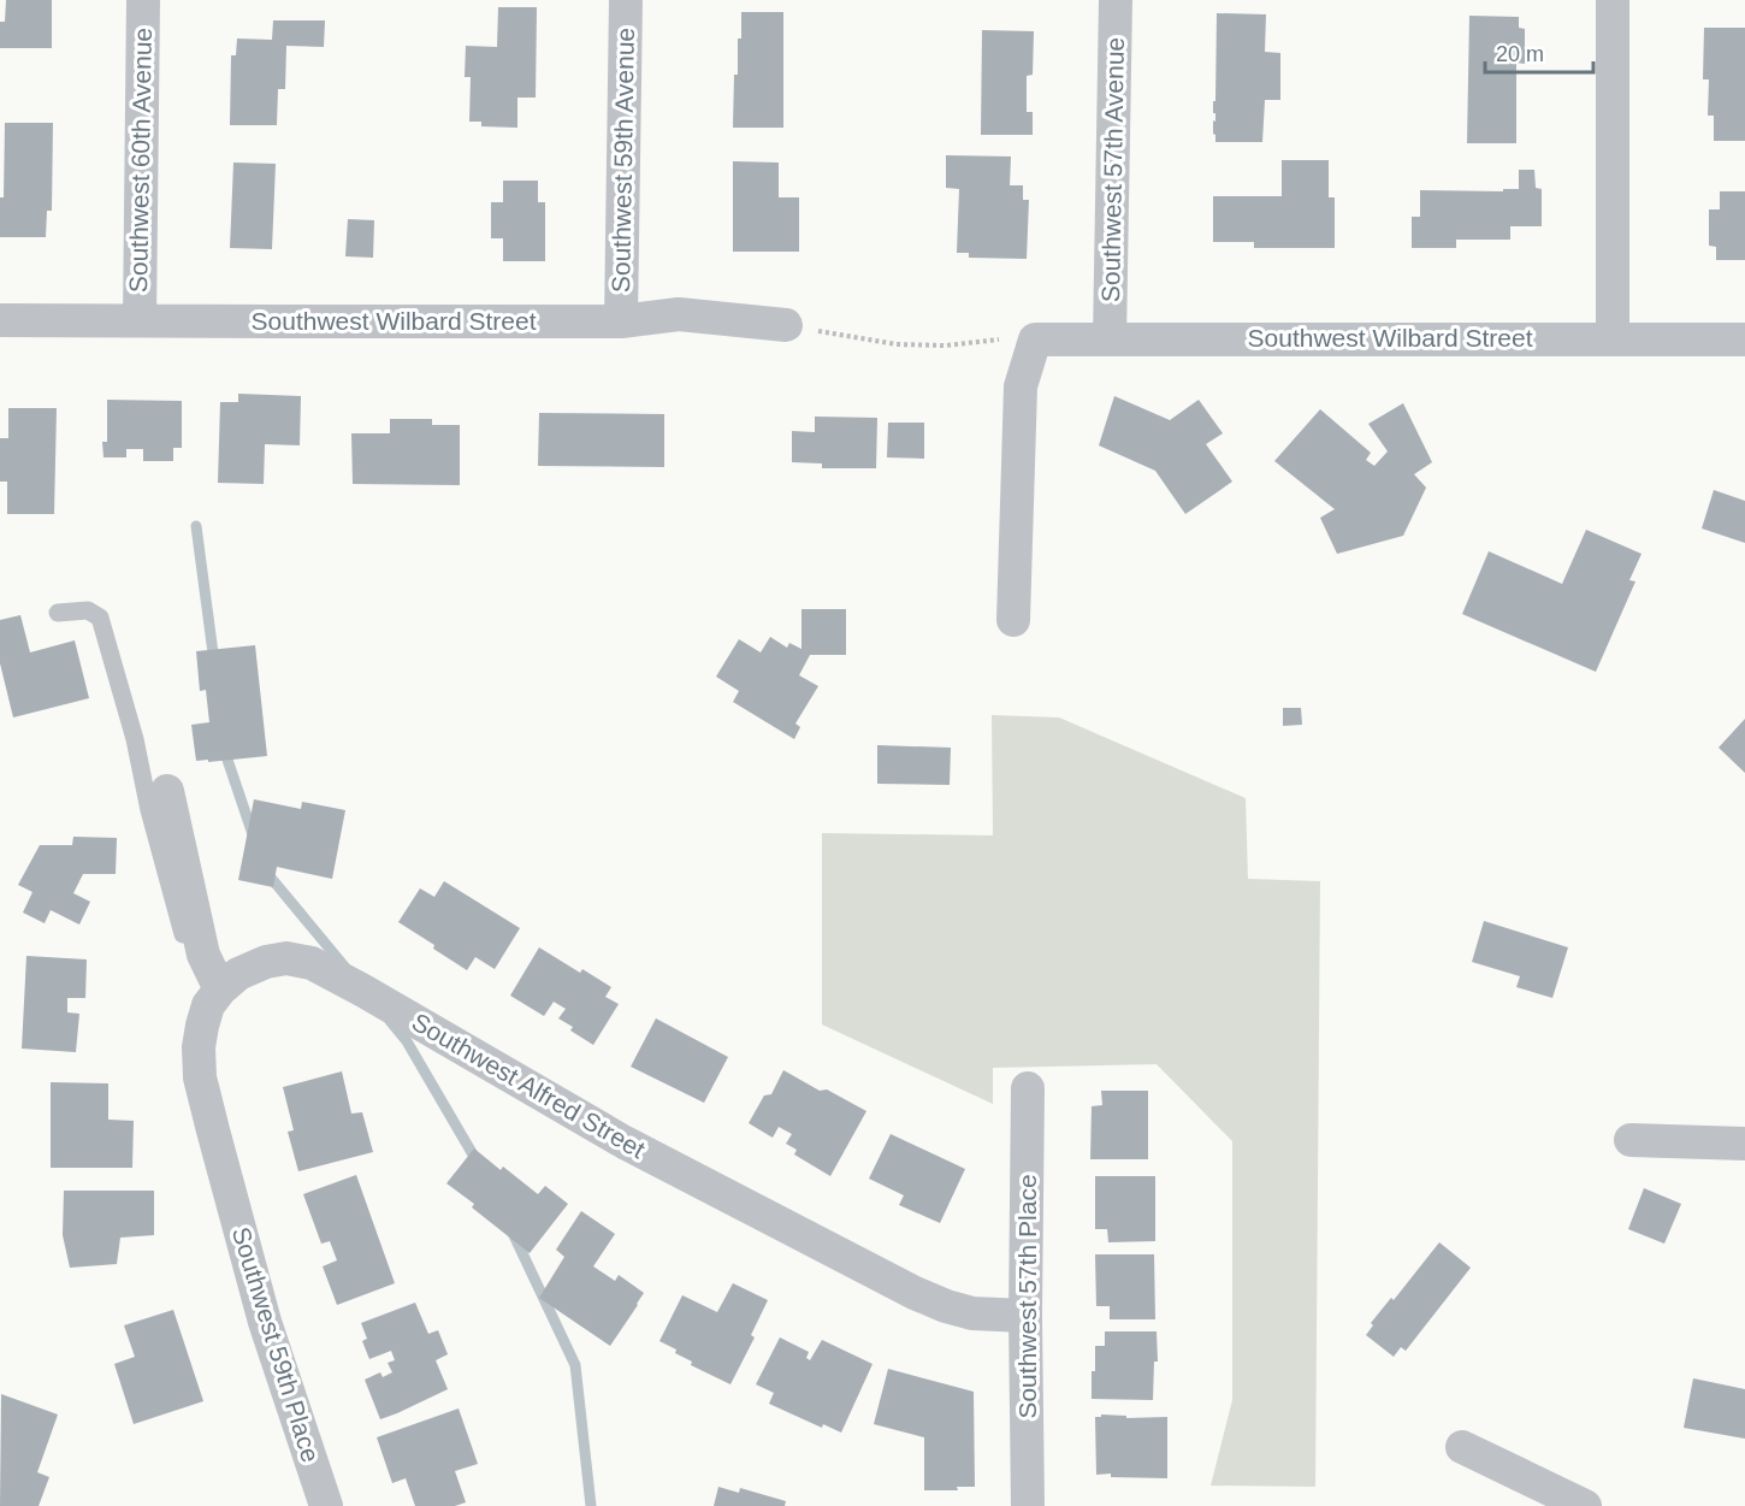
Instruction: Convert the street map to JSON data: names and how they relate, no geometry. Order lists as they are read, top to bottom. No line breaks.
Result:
{"streets":{"street":["Southwest 60th Avenue","Southwest 59th Avenue","Southwest 57th Avenue","Southwest Wilbard Street","Southwest Alfred Street","Southwest 57th Place","Southwest 59th Place"]},"crossings":[["Southwest 60th Avenue","Southwest Wilbard Street"],["Southwest 59th Avenue","Southwest Wilbard Street"],["Southwest 57th Avenue","Southwest Wilbard Street"],["Southwest Alfred Street","Southwest 57th Place"],["Southwest Alfred Street","Southwest 59th Place"]],"scale_bar":"20 m"}
